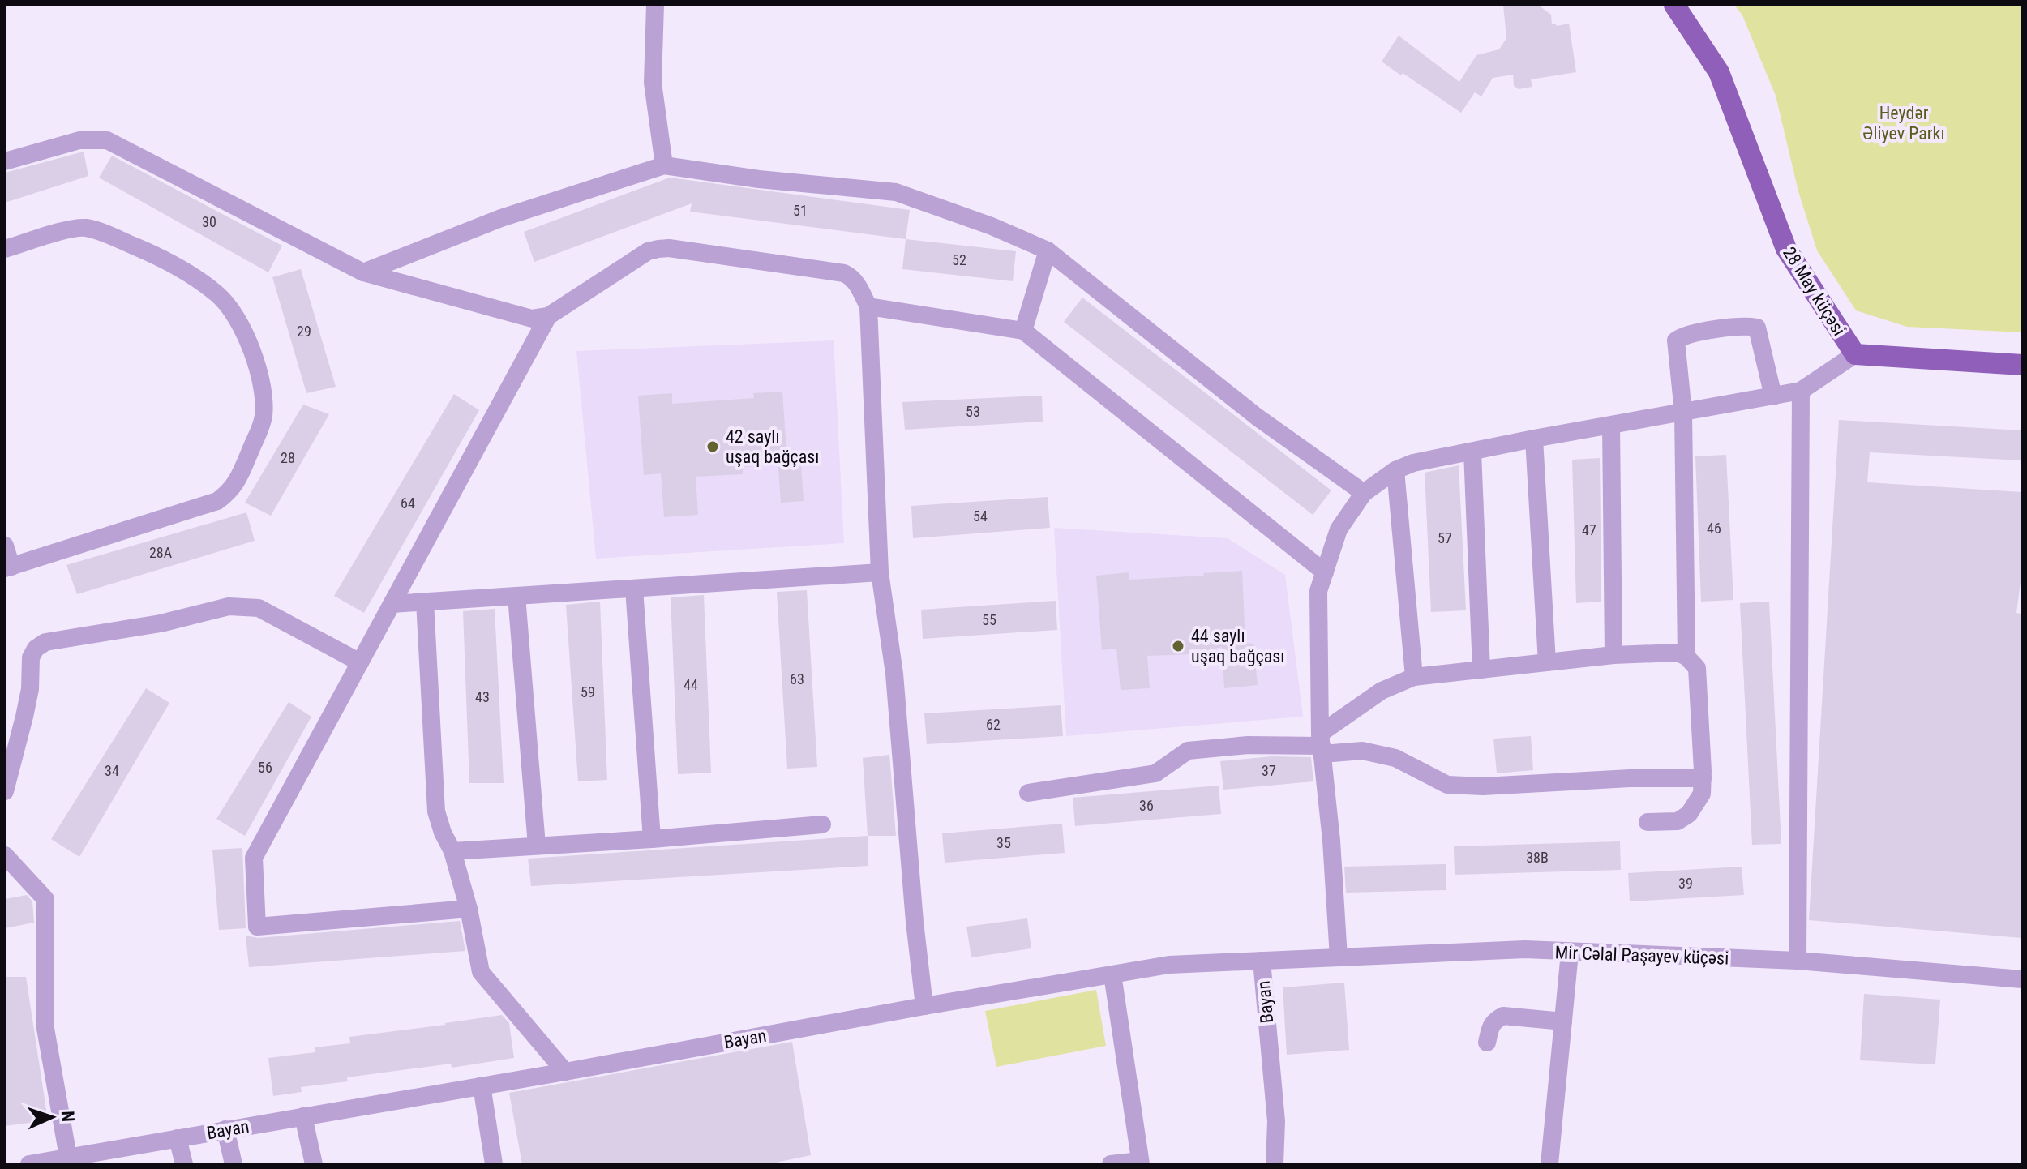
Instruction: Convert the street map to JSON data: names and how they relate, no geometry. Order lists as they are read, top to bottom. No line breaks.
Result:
{"streets":{"main road":["28 May küçəsi"],"street":["Mir Cəlal Paşayev küçəsi","Bayan"]},"crossings":[["Mir Cəlal Paşayev küçəsi","Bayan"]],"parks":["Heydər Əliyev Parkı"],"places":["42 saylı uşaq bağçası","44 saylı uşaq bağçası"],"house_numbers":["51","30","52","29","53","28","64","54","46","47","57","28A","55","63","44","59","43","62","56","34","37","36","35","38B","39"],"north":"right"}
